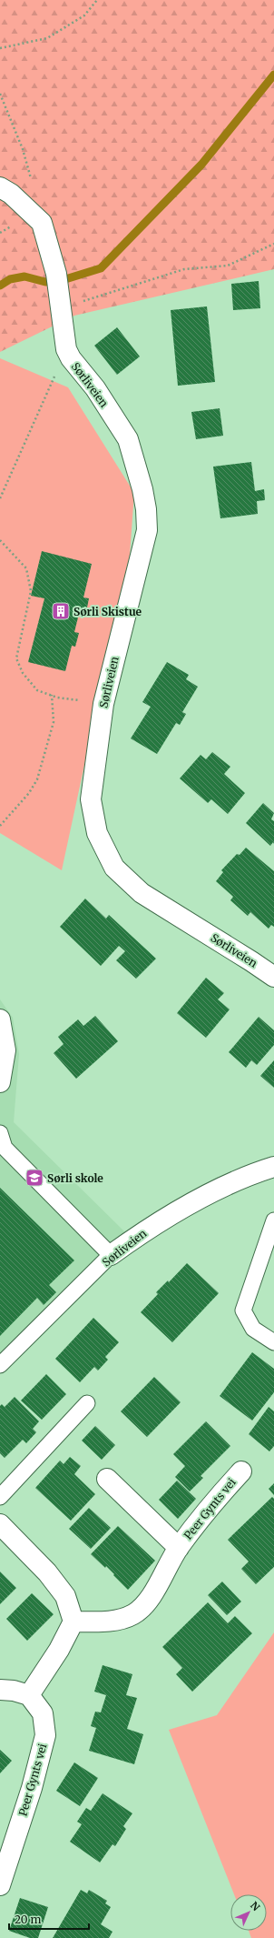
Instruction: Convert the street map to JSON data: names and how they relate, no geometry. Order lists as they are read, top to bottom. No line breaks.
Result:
{"streets":{"street":["Sørliveien","Peer Gynts vei"]},"places":{"building":["Sørli Skistue"],"school or university":["Sørli skole"]},"scale_bar":"20 m","north":"top right"}
